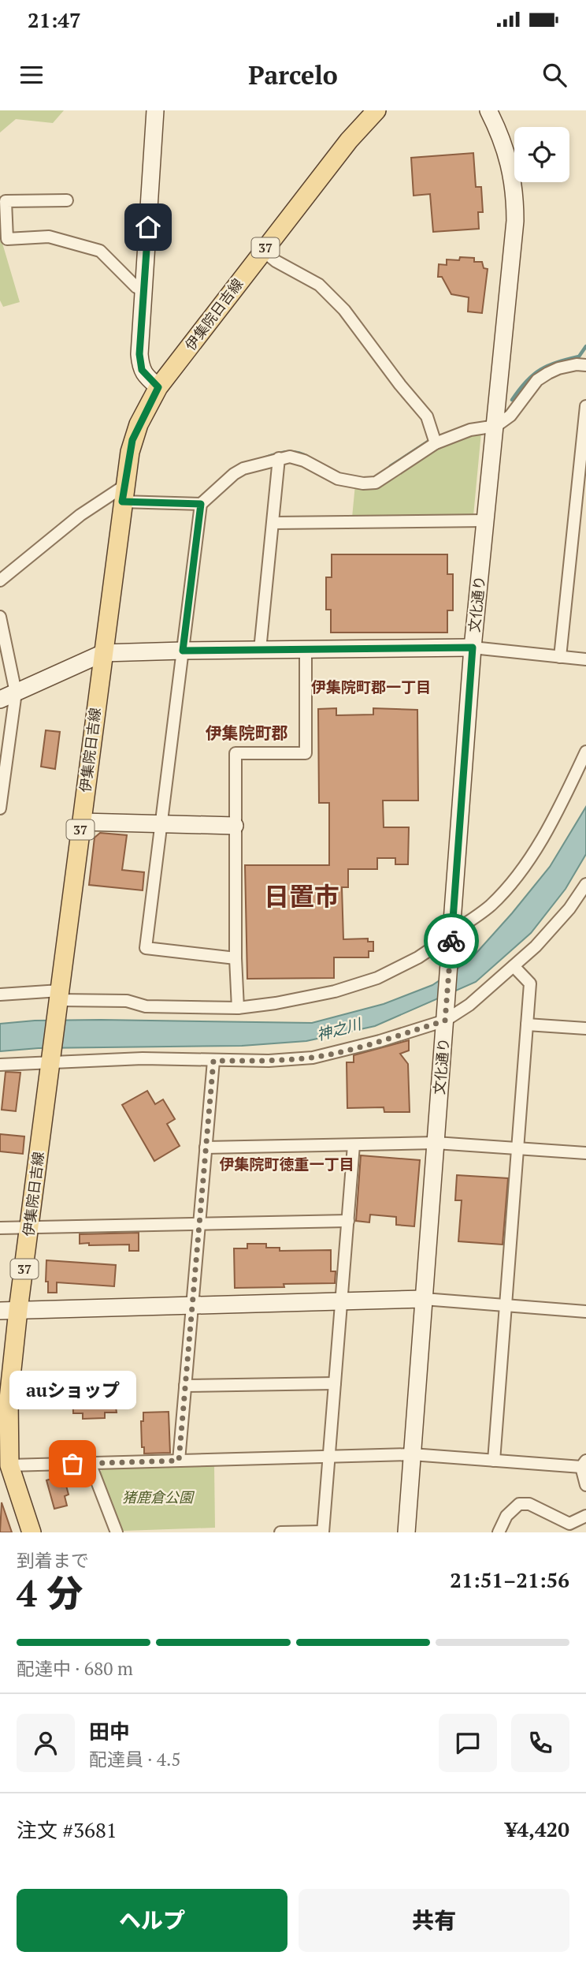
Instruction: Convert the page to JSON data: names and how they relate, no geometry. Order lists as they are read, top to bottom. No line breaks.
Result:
{"streets":{"main road":["37","伊集院日吉線"],"street":["文化通り"]},"districts":["伊集院町郡一丁目","伊集院町郡","日置市","伊集院町徳重一丁目"],"water":["神之川"],"parks":["猪鹿倉公園"],"places":["auショップ"],"page":{"status":"21:47","header":"Parcelo","bubble":"auショップ","heading":["4 分","到着まで","21:51–21:56"],"panel":["田中","配達員 · 4.5","注文 #3681","¥4,420"],"bar":"配達中 · 680 m","buttons":["ヘルプ","共有"]}}
